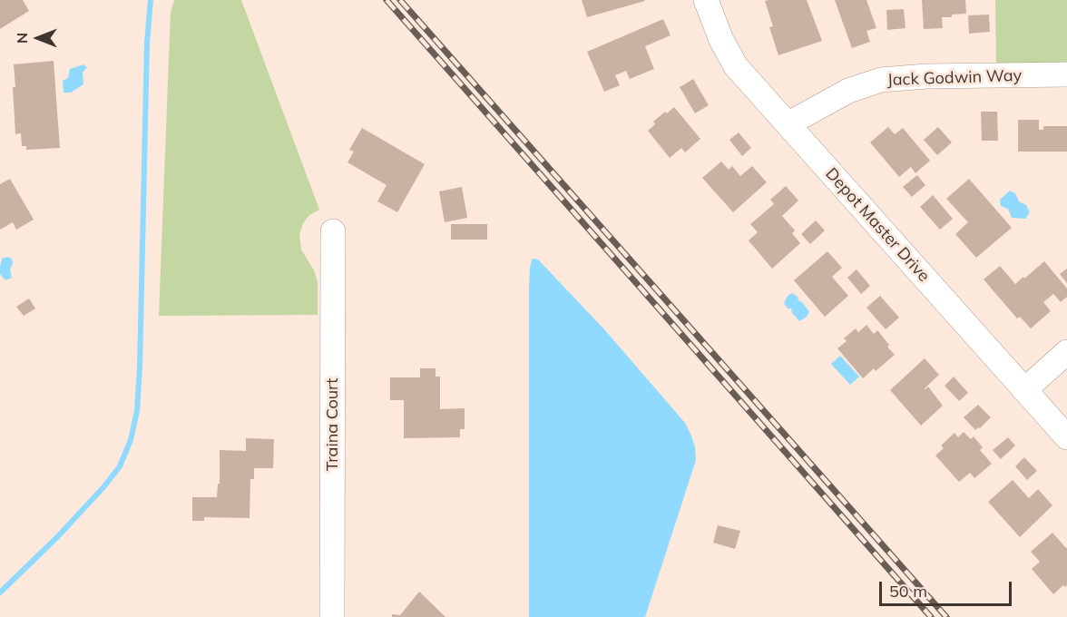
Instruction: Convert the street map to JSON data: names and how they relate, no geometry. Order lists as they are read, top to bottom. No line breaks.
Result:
{"streets":{"street":["Jack Godwin Way","Depot Master Drive","Traina Court"]},"crossings":[["Jack Godwin Way","Depot Master Drive"]],"scale_bar":"50 m","north":"left"}
